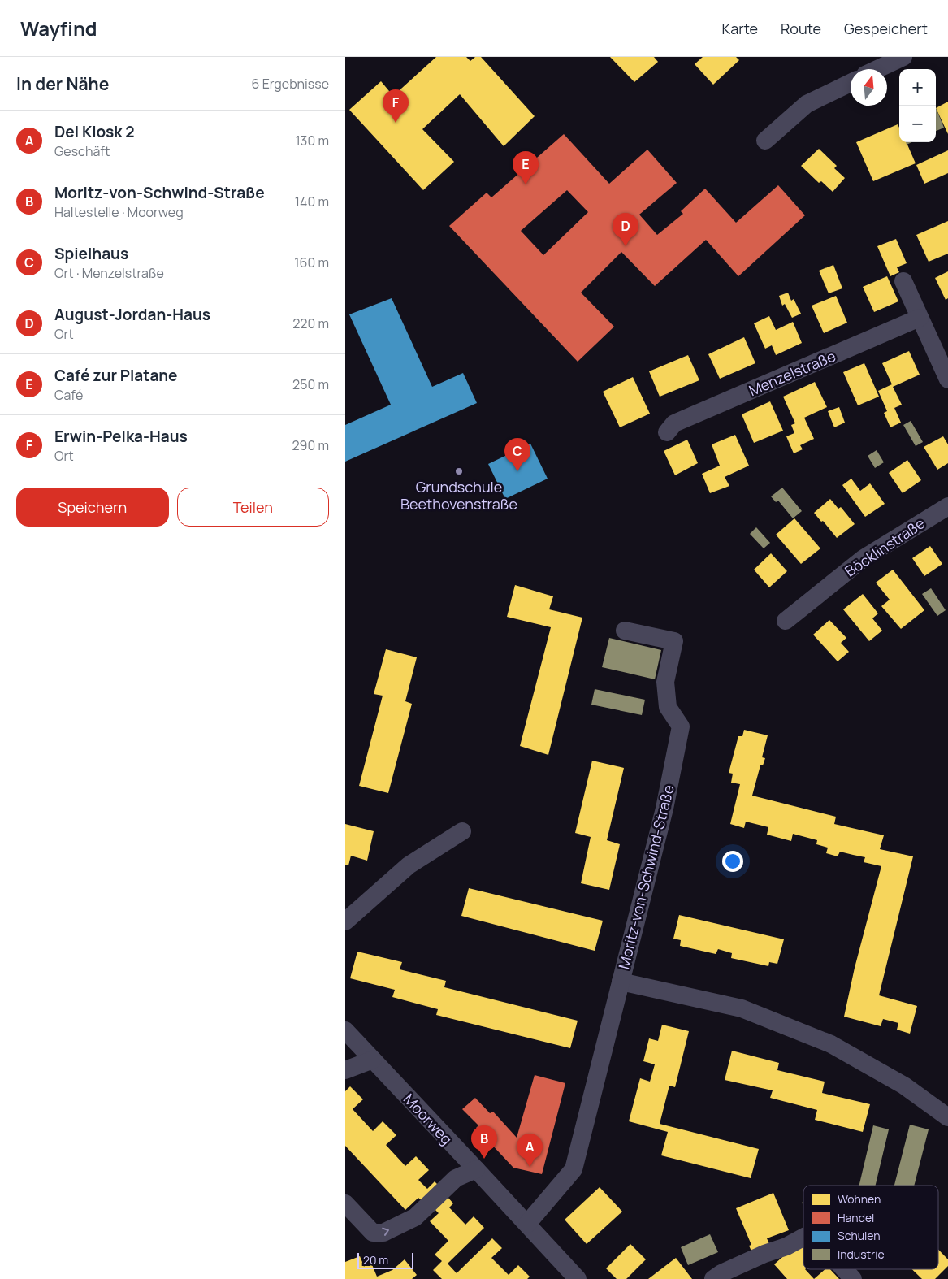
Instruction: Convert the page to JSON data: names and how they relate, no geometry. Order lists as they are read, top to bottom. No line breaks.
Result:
{"streets":{"street":["Menzelstraße","Böcklinstraße","Moritz-von-Schwind-Straße","Moorweg"]},"crossings":[["Moritz-von-Schwind-Straße","Moorweg"]],"places":["Grundschule Beethovenstraße"],"legend":["Wohnen","Handel","Schulen","Industrie"],"scale_bar":"20 m","north":"top","page":{"header":"Wayfind","nav":["Karte","Route","Gespeichert"],"heading":["In der Nähe","6 Ergebnisse"],"map_buttons":["+","−"],"pins":["F","E","D","C","B","A"],"list":[{"mark":"A","name":"Del Kiosk 2","note":"Geschäft","value":"130 m"},{"mark":"B","name":"Moritz-von-Schwind-Straße","note":"Haltestelle · Moorweg","value":"140 m"},{"mark":"C","name":"Spielhaus","note":"Ort · Menzelstraße","value":"160 m"},{"mark":"D","name":"August-Jordan-Haus","note":"Ort","value":"220 m"},{"mark":"E","name":"Café zur Platane","note":"Café","value":"250 m"},{"mark":"F","name":"Erwin-Pelka-Haus","note":"Ort","value":"290 m"}],"buttons":["Speichern","Teilen"],"scale":"20 m"}}
